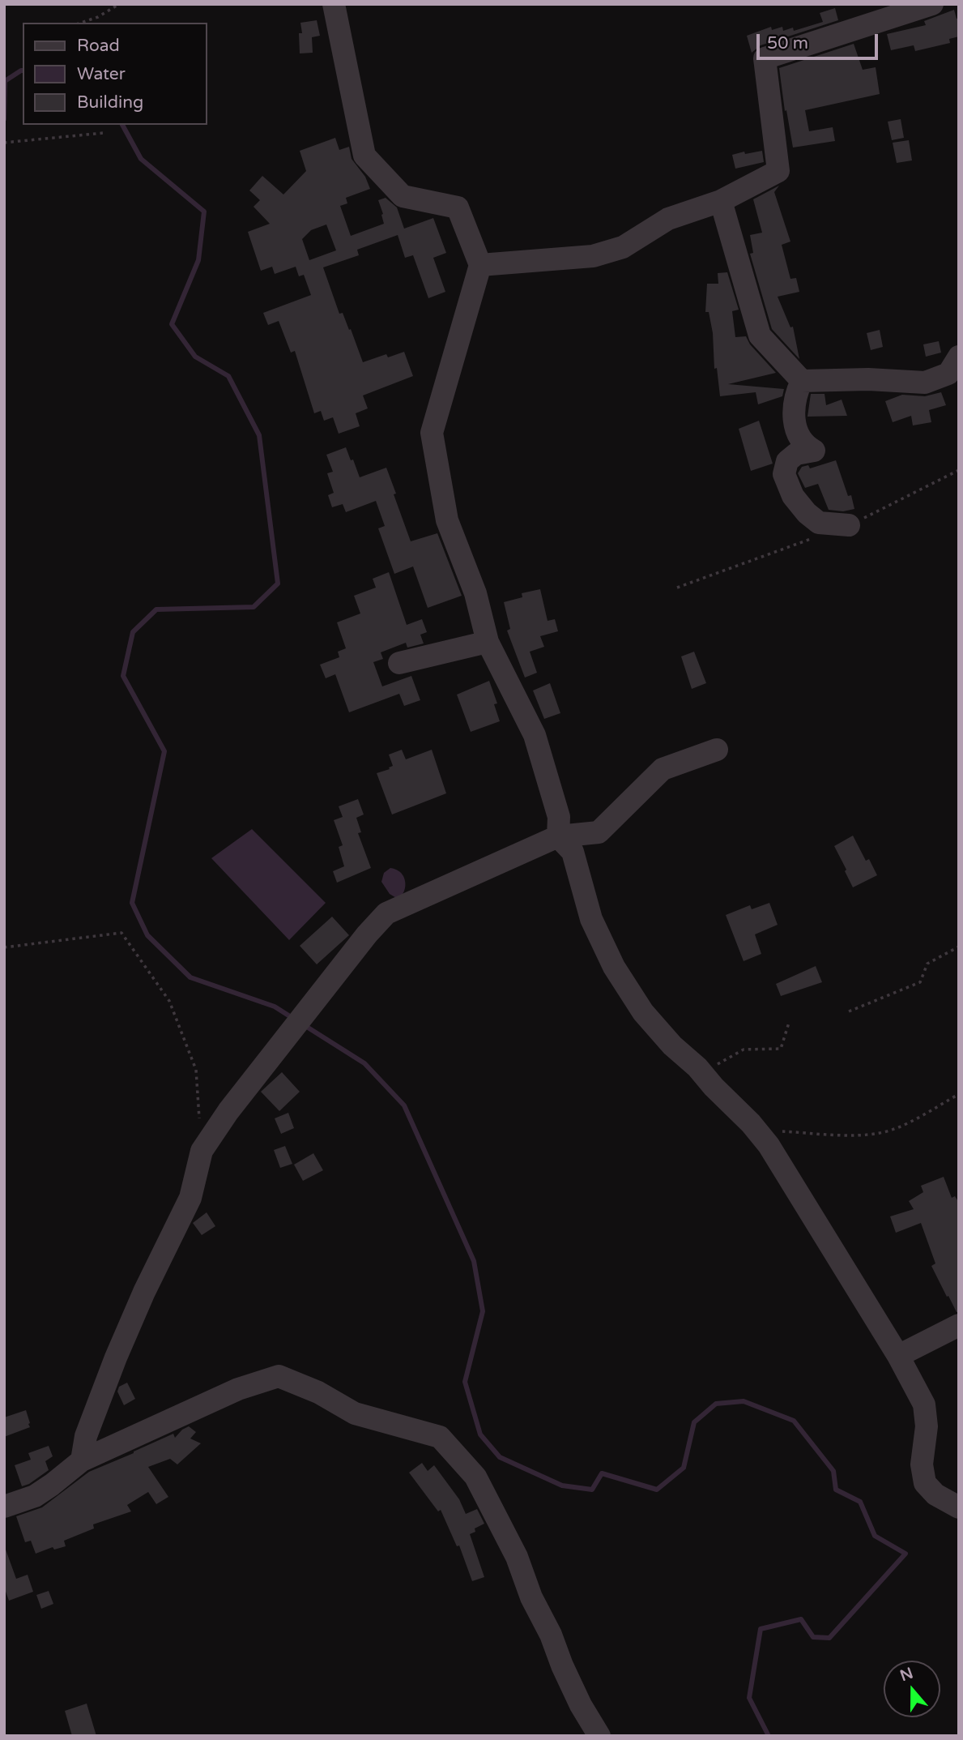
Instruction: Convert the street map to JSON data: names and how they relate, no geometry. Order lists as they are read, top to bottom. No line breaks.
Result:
{"legend":["Road","Water","Building"],"scale_bar":"50 m","north":"top"}
